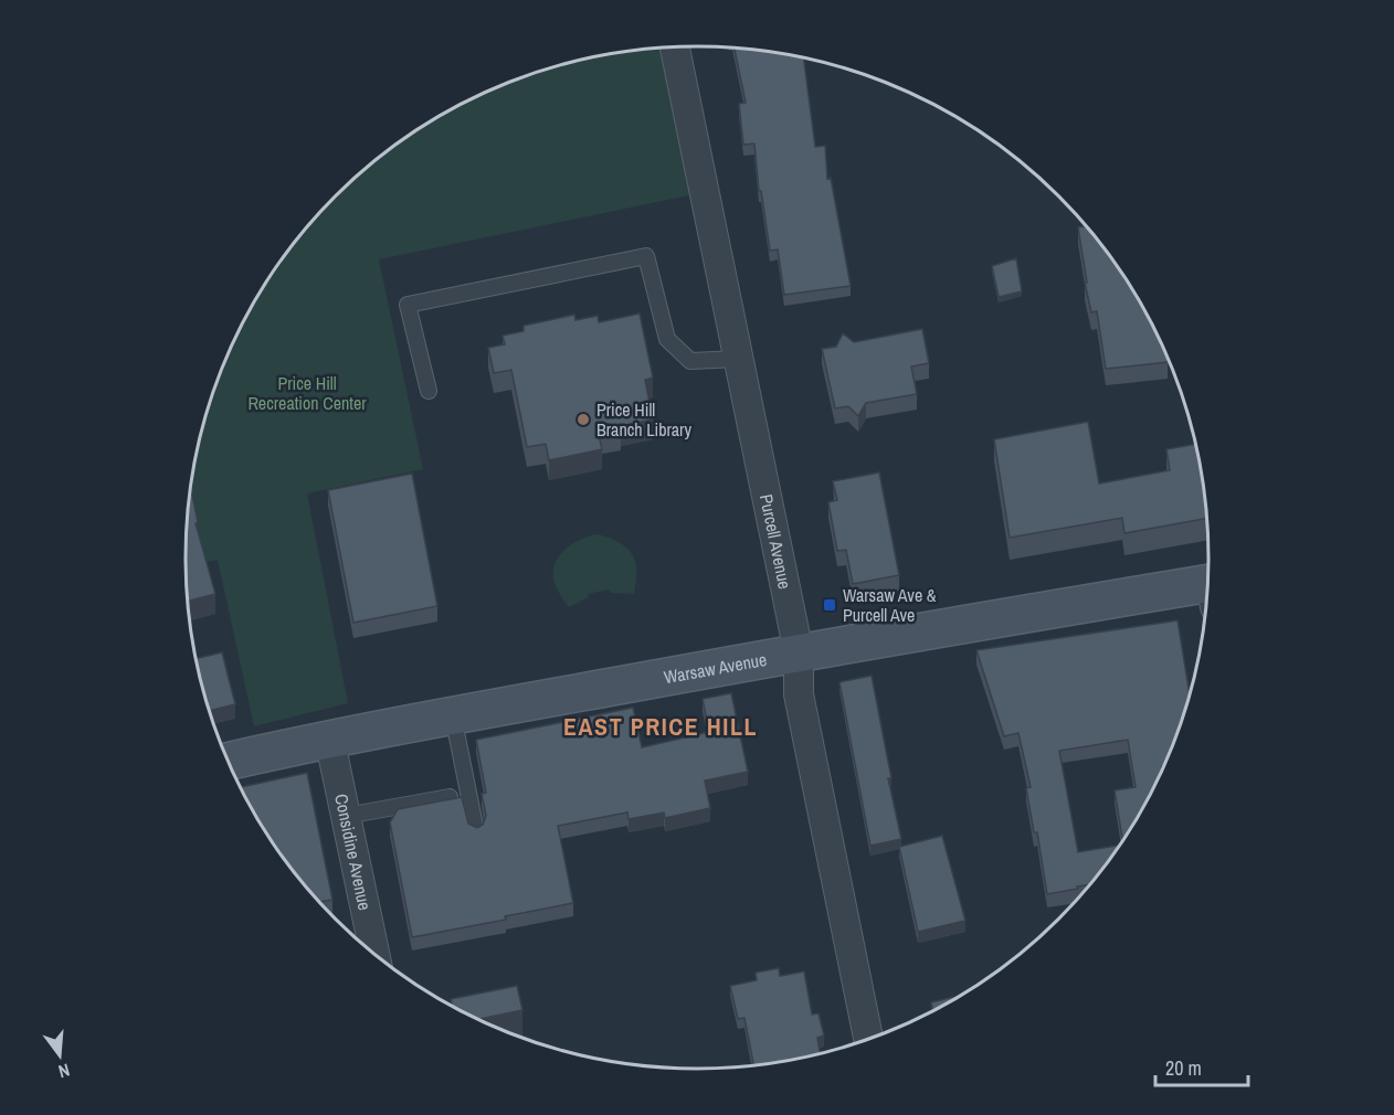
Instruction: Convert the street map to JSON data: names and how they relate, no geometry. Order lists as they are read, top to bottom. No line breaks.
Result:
{"streets":{"main road":["Warsaw Avenue"],"street":["Purcell Avenue","Considine Avenue"]},"crossings":[["Purcell Avenue","Warsaw Avenue"],["Warsaw Avenue","Considine Avenue"]],"districts":["EAST PRICE HILL"],"parks":["Price Hill Recreation Center"],"places":{"other":["Price Hill Branch Library"],"transit":["Warsaw Ave & Purcell Ave"]},"scale_bar":"20 m","north":"bottom"}
